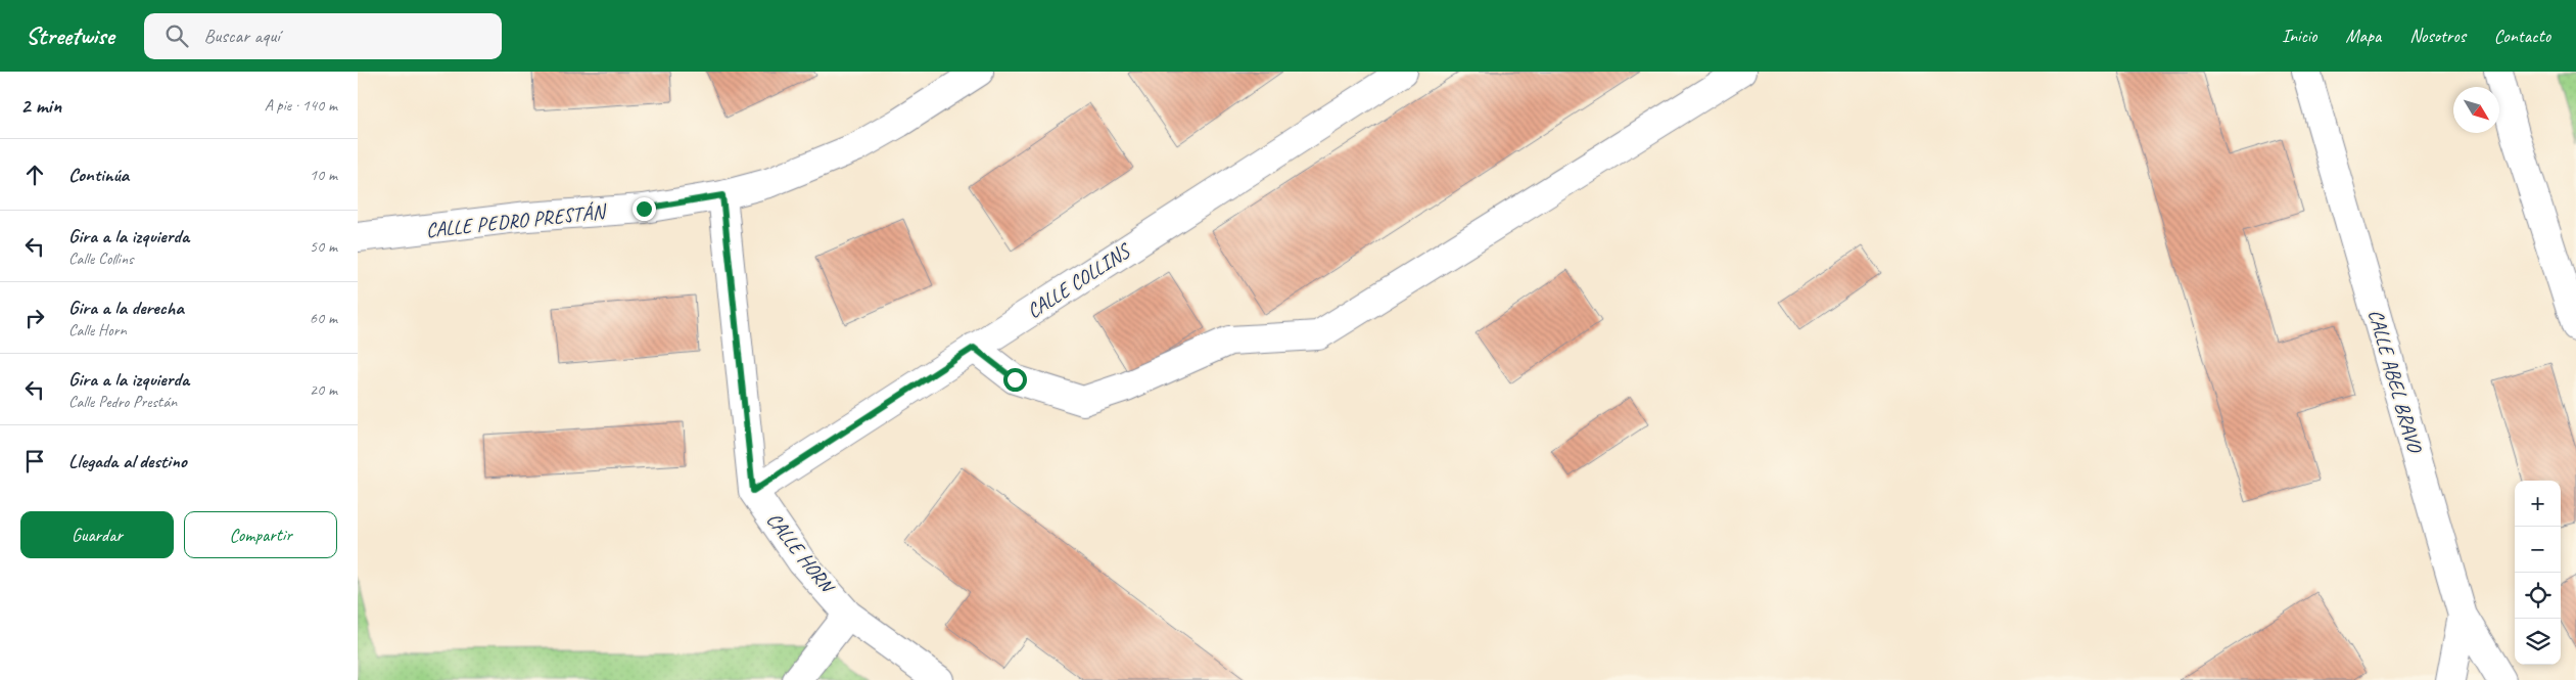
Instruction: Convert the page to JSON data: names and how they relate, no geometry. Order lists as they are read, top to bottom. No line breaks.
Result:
{"streets":{"street":["CALLE PEDRO PRESTÁN","CALLE COLLINS","CALLE ABEL BRAVO","CALLE HORN"]},"crossings":[["CALLE PEDRO PRESTÁN","CALLE HORN"],["CALLE COLLINS","CALLE HORN"]],"north":"bottom right","page":{"header":"Streetwise","search":"Buscar aquí","nav":["Inicio","Mapa","Nosotros","Contacto"],"heading":["2 min","A pie · 140 m"],"list":[["Continúa","10 m"],["Gira a la izquierda","Calle Collins","50 m"],["Gira a la derecha","Calle Horn","60 m"],["Gira a la izquierda","Calle Pedro Prestán","20 m"],"Llegada al destino"],"map_buttons":["+","−"],"buttons":["Guardar","Compartir"]}}
